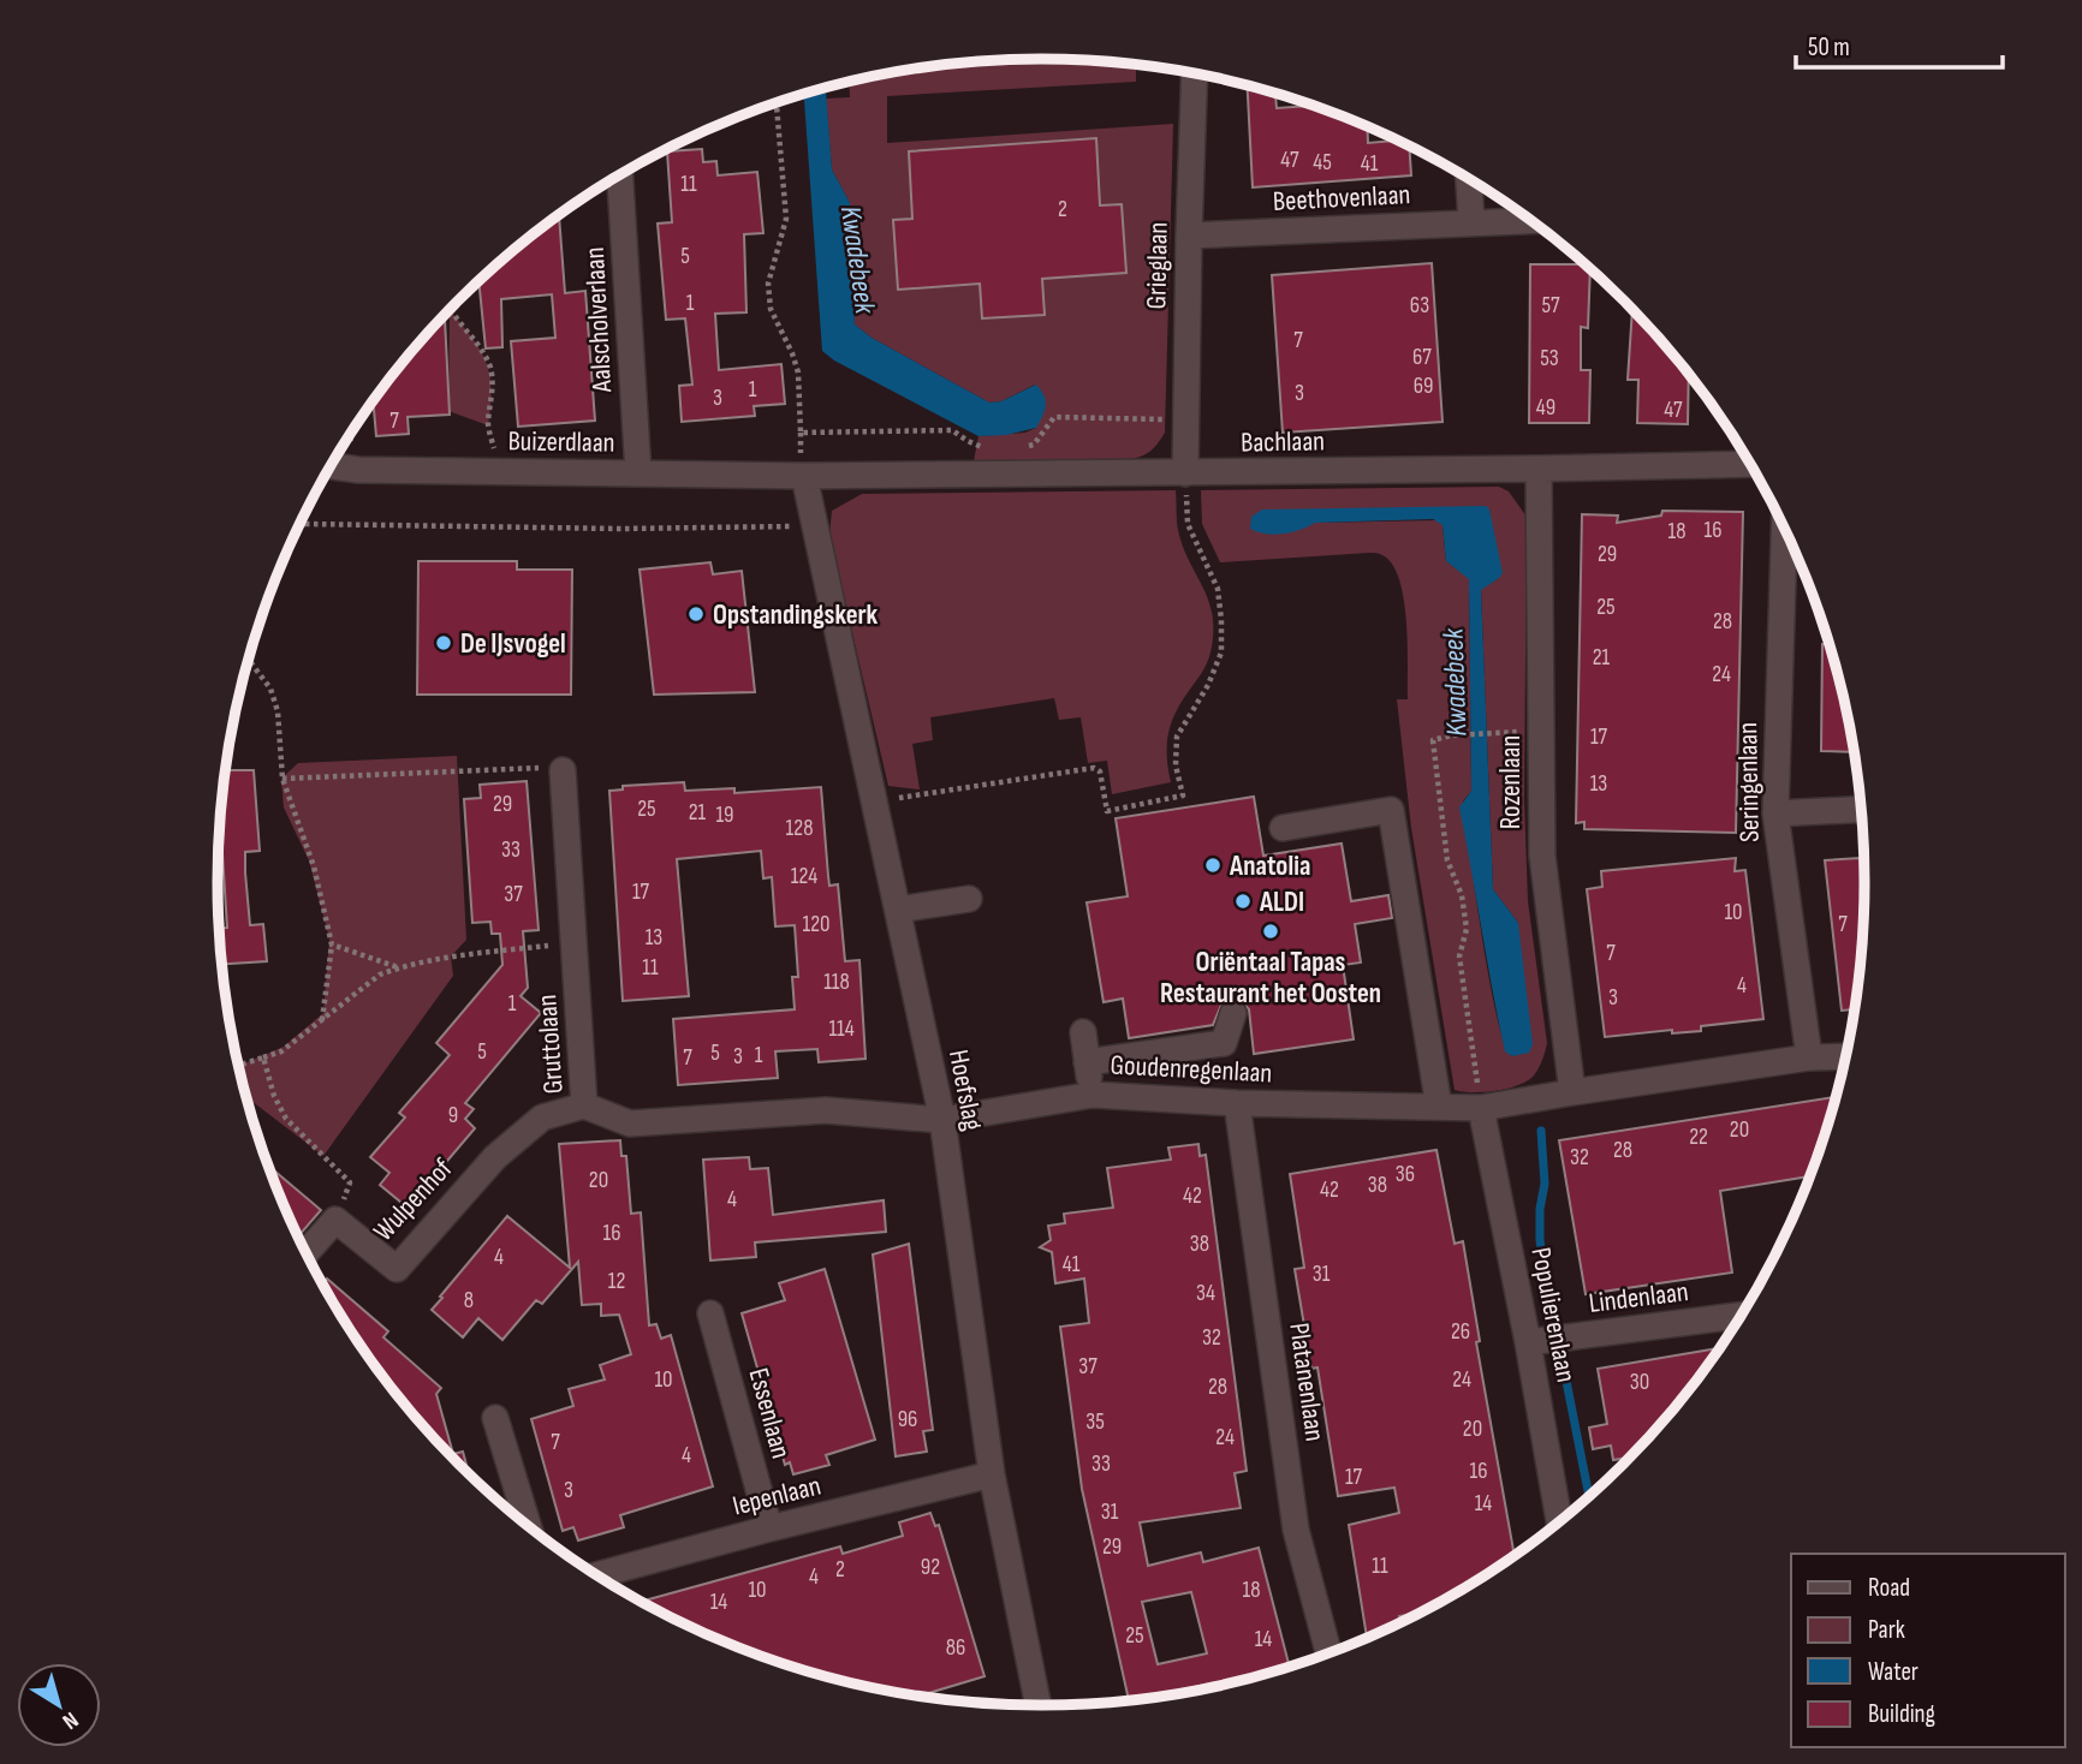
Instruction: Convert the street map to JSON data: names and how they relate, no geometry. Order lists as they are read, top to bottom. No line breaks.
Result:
{"streets":{"street":["Beethovenlaan","Grieglaan","Aalscholverlaan","Buizerdlaan","Bachlaan","Rozenlaan","Seringenlaan","Gruttolaan","Goudenregenlaan","Hoefslag","Wulpenhof","Lindenlaan","Populierenlaan","Platanenlaan","Essenlaan","Iepenlaan"]},"crossings":[["Beethovenlaan","Grieglaan"],["Grieglaan","Bachlaan"],["Aalscholverlaan","Buizerdlaan"],["Buizerdlaan","Bachlaan"],["Buizerdlaan","Hoefslag"],["Bachlaan","Rozenlaan"],["Bachlaan","Hoefslag"],["Rozenlaan","Goudenregenlaan"],["Seringenlaan","Goudenregenlaan"],["Gruttolaan","Goudenregenlaan"],["Gruttolaan","Hoefslag"],["Gruttolaan","Wulpenhof"],["Goudenregenlaan","Hoefslag"],["Goudenregenlaan","Populierenlaan"],["Goudenregenlaan","Platanenlaan"],["Hoefslag","Iepenlaan"],["Lindenlaan","Populierenlaan"],["Essenlaan","Iepenlaan"]],"water":["Kwadebeek"],"places":["Opstandingskerk","De IJsvogel","Anatolia","ALDI","Oriëntaal Tapas Restaurant het Oosten"],"house_numbers":["47","45","41","11","2","5","1","63","57","7","67","53","69","1","3","3","49","47","7","16","18","29","25","28","21","24","17","13","29","25","21","19","128","33","124","17","37","10","120","7","13","7","11","118","4","3","1","114","5","5","1","3","7","9","20","22","28","32","36","20","38","42","42","4","16","38","4","41","31","12","34","8","26","32","37","10","24","30","28","96","35","20","24","7","4","33","16","17","3","14","31","29","11","92","2","4","10","18","14","25","14","86"],"legend":["Road","Park","Water","Building"],"scale_bar":"50 m","north":"bottom right"}
